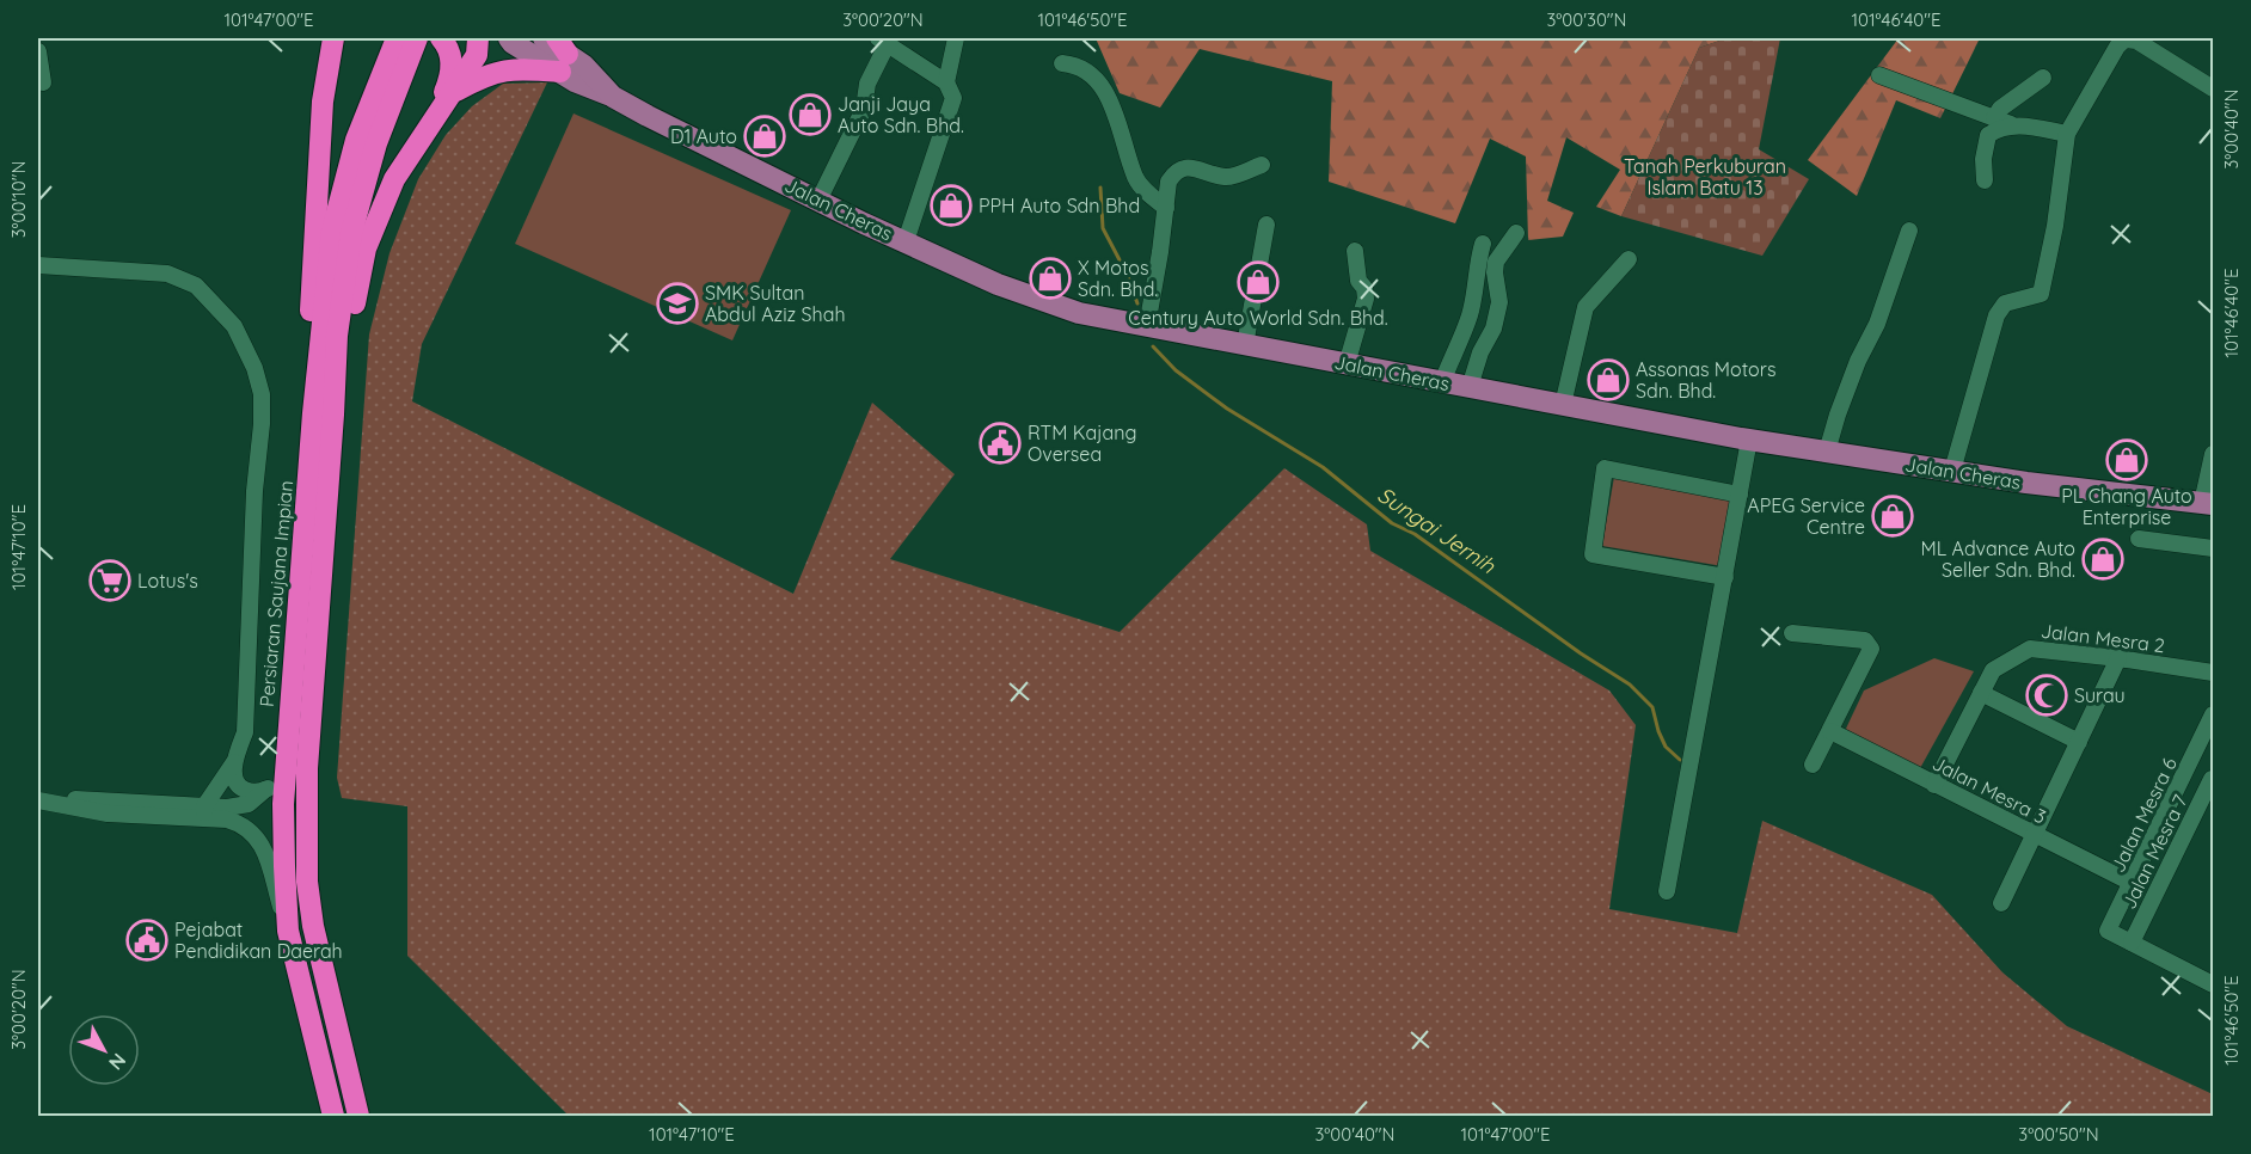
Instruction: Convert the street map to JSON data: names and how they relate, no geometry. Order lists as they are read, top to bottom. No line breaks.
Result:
{"streets":{"highway":["Persiaran Saujana Impian"],"main road":["Jalan Cheras"],"street":["Jalan Mesra 2","Jalan Mesra 3","Jalan Mesra 6","Jalan Mesra 7"]},"crossings":[["Jalan Mesra 2","Jalan Mesra 3"],["Jalan Mesra 3","Jalan Mesra 6"],["Jalan Mesra 6","Jalan Mesra 7"]],"water":["Sungai Jernih"],"parks":["Tanah Perkuburan Islam Batu 13"],"places":{"shop":["Janji Jaya Auto Sdn. Bhd.","D1 Auto","PPH Auto Sdn Bhd","X Motos Sdn. Bhd.","Century Auto World Sdn. Bhd.","Assonas Motors Sdn. Bhd.","PL Chang Auto Enterprise","APEG Service Centre","ML Advance Auto Seller Sdn. Bhd."],"school or university":["SMK Sultan Abdul Aziz Shah"],"public building":["RTM Kajang Oversea","Pejabat Pendidikan Daerah"],"supermarket":["Lotus's"],"mosque":["Surau"]},"north":"bottom right","coordinates":["101°47'00\"E","3°00'20\"N","101°46'50\"E","3°00'30\"N","101°46'40\"E","3°00'40\"N","3°00'10\"N","101°47'10\"E","3°00'50\"N"]}
